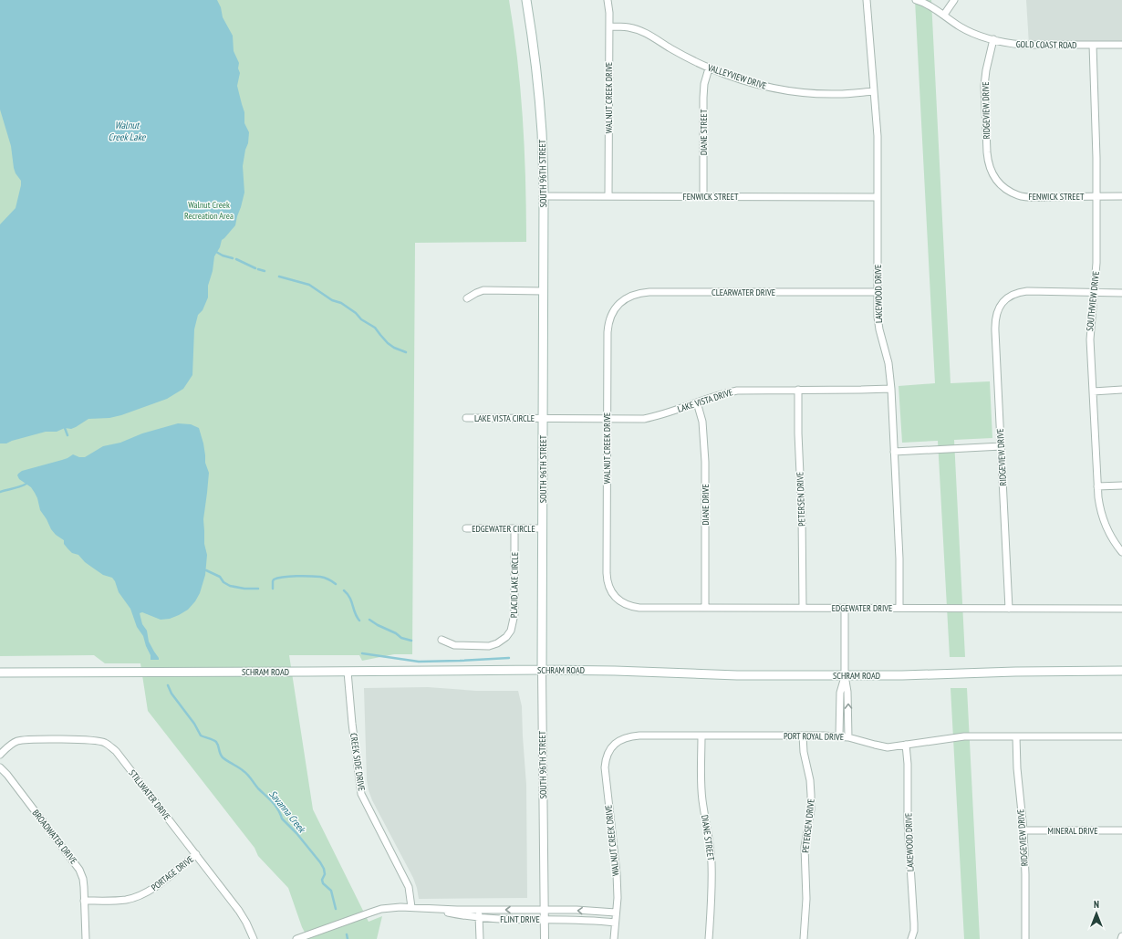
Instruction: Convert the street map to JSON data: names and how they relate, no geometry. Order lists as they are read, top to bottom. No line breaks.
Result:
{"streets":{"main road":["SOUTH 96TH STREET","SCHRAM ROAD"],"street":["GOLD COAST ROAD","VALLEYVIEW DRIVE","WALNUT CREEK DRIVE","RIDGEVIEW DRIVE","DIANE STREET","FENWICK STREET","CLEARWATER DRIVE","LAKEWOOD DRIVE","SOUTHVIEW DRIVE","LAKE VISTA DRIVE","LAKE VISTA CIRCLE","PETERSEN DRIVE","DIANE DRIVE","EDGEWATER CIRCLE","PLACID LAKE CIRCLE","EDGEWATER DRIVE","PORT ROYAL DRIVE","CREEK SIDE DRIVE","STILLWATER DRIVE","MINERAL DRIVE","BROADWATER DRIVE","PORTAGE DRIVE","FLINT DRIVE"]},"crossings":[["GOLD COAST ROAD","RIDGEVIEW DRIVE"],["GOLD COAST ROAD","SOUTHVIEW DRIVE"],["VALLEYVIEW DRIVE","WALNUT CREEK DRIVE"],["VALLEYVIEW DRIVE","DIANE STREET"],["VALLEYVIEW DRIVE","LAKEWOOD DRIVE"],["WALNUT CREEK DRIVE","FENWICK STREET"],["WALNUT CREEK DRIVE","CLEARWATER DRIVE"],["WALNUT CREEK DRIVE","LAKE VISTA DRIVE"],["WALNUT CREEK DRIVE","EDGEWATER DRIVE"],["WALNUT CREEK DRIVE","PORT ROYAL DRIVE"],["WALNUT CREEK DRIVE","FLINT DRIVE"],["RIDGEVIEW DRIVE","FENWICK STREET"],["RIDGEVIEW DRIVE","SOUTHVIEW DRIVE"],["RIDGEVIEW DRIVE","EDGEWATER DRIVE"],["RIDGEVIEW DRIVE","PORT ROYAL DRIVE"],["RIDGEVIEW DRIVE","MINERAL DRIVE"],["DIANE STREET","FENWICK STREET"],["DIANE STREET","PORT ROYAL DRIVE"],["SOUTH 96TH STREET","FENWICK STREET"],["SOUTH 96TH STREET","LAKE VISTA DRIVE"],["SOUTH 96TH STREET","LAKE VISTA CIRCLE"],["SOUTH 96TH STREET","EDGEWATER CIRCLE"],["SOUTH 96TH STREET","SCHRAM ROAD"],["SOUTH 96TH STREET","FLINT DRIVE"],["FENWICK STREET","LAKEWOOD DRIVE"],["FENWICK STREET","SOUTHVIEW DRIVE"],["CLEARWATER DRIVE","LAKEWOOD DRIVE"],["LAKEWOOD DRIVE","LAKE VISTA DRIVE"],["LAKEWOOD DRIVE","EDGEWATER DRIVE"],["LAKEWOOD DRIVE","PORT ROYAL DRIVE"],["LAKE VISTA DRIVE","LAKE VISTA CIRCLE"],["LAKE VISTA DRIVE","PETERSEN DRIVE"],["LAKE VISTA DRIVE","DIANE DRIVE"],["PETERSEN DRIVE","EDGEWATER DRIVE"],["PETERSEN DRIVE","PORT ROYAL DRIVE"],["DIANE DRIVE","EDGEWATER DRIVE"],["EDGEWATER CIRCLE","PLACID LAKE CIRCLE"],["SCHRAM ROAD","CREEK SIDE DRIVE"],["CREEK SIDE DRIVE","FLINT DRIVE"],["STILLWATER DRIVE","PORTAGE DRIVE"],["BROADWATER DRIVE","PORTAGE DRIVE"]],"water":["Walnut Creek Lake","Savanna Creek"],"parks":["Walnut Creek Recreation Area"],"north":"top"}
